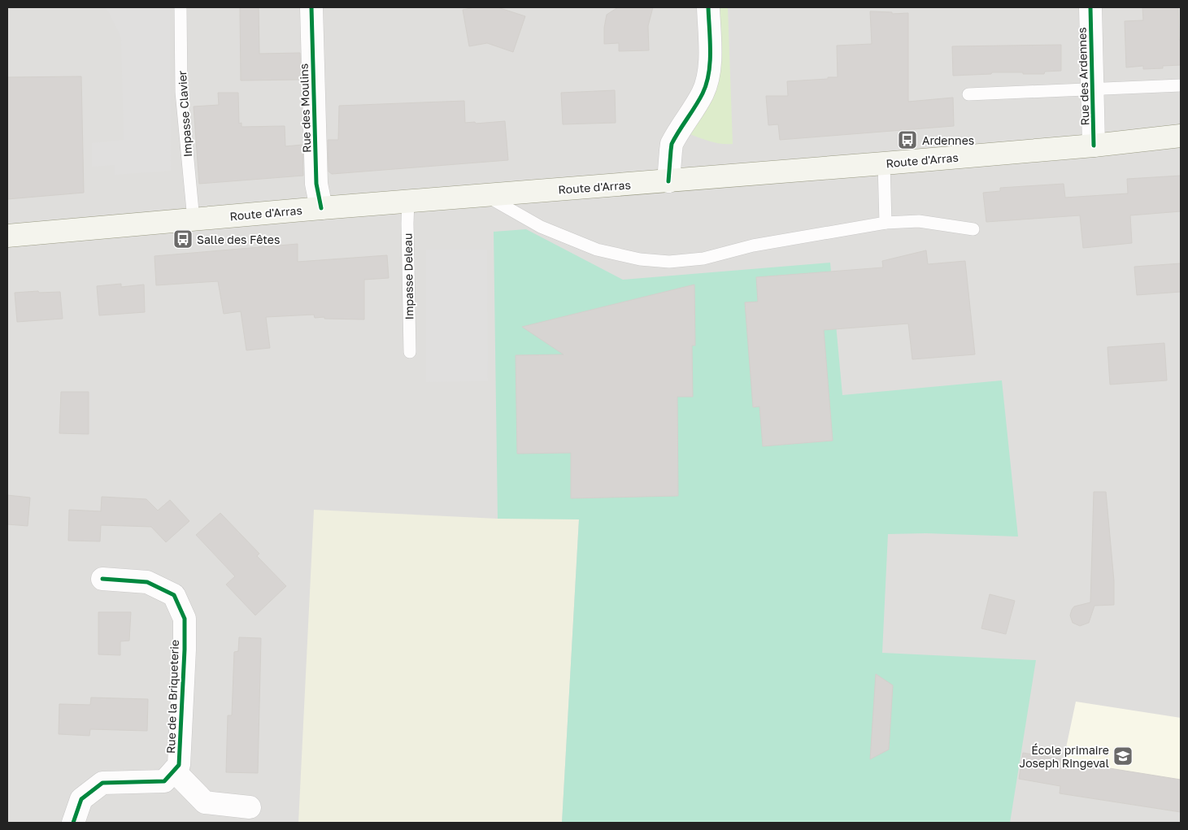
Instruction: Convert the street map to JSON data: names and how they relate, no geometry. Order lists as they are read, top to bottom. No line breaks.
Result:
{"streets":{"main road":["Route d'Arras"],"street":["Rue des Ardennes","Rue des Moulins","Rue de la Briqueterie"],"lane":["Impasse Clavier","Impasse Deleau"]},"crossings":[["Rue des Ardennes","Route d'Arras"],["Rue des Moulins","Route d'Arras"],["Impasse Clavier","Route d'Arras"],["Route d'Arras","Impasse Deleau"]],"places":{"bus stop":["Ardennes","Salle des Fêtes"],"school or university":["École primaire Joseph Ringeval"]}}
